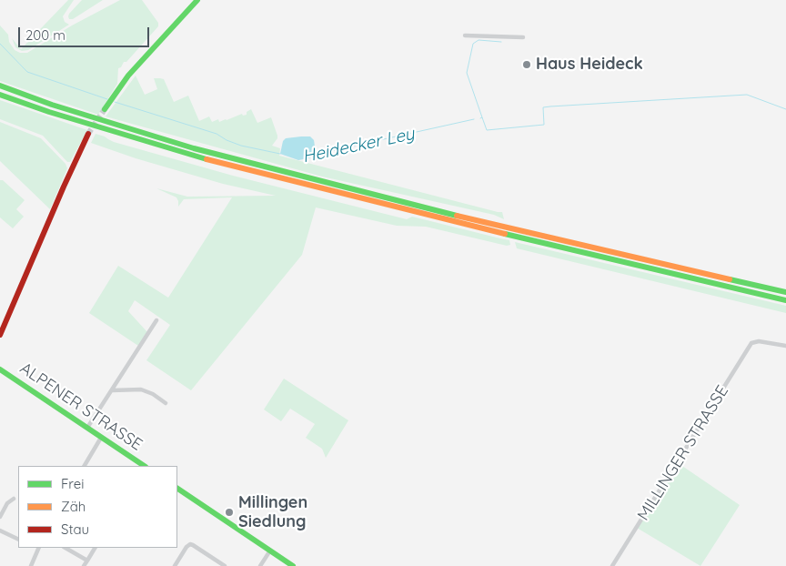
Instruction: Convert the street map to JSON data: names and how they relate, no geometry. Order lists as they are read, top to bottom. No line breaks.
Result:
{"streets":{"main road":["ALPENER STRASSE"],"street":["MILLINGER STRASSE"]},"water":["Heidecker Ley"],"places":["Haus Heideck","Millingen Siedlung"],"legend":["Frei","Zäh","Stau"],"scale_bar":"200 m"}
